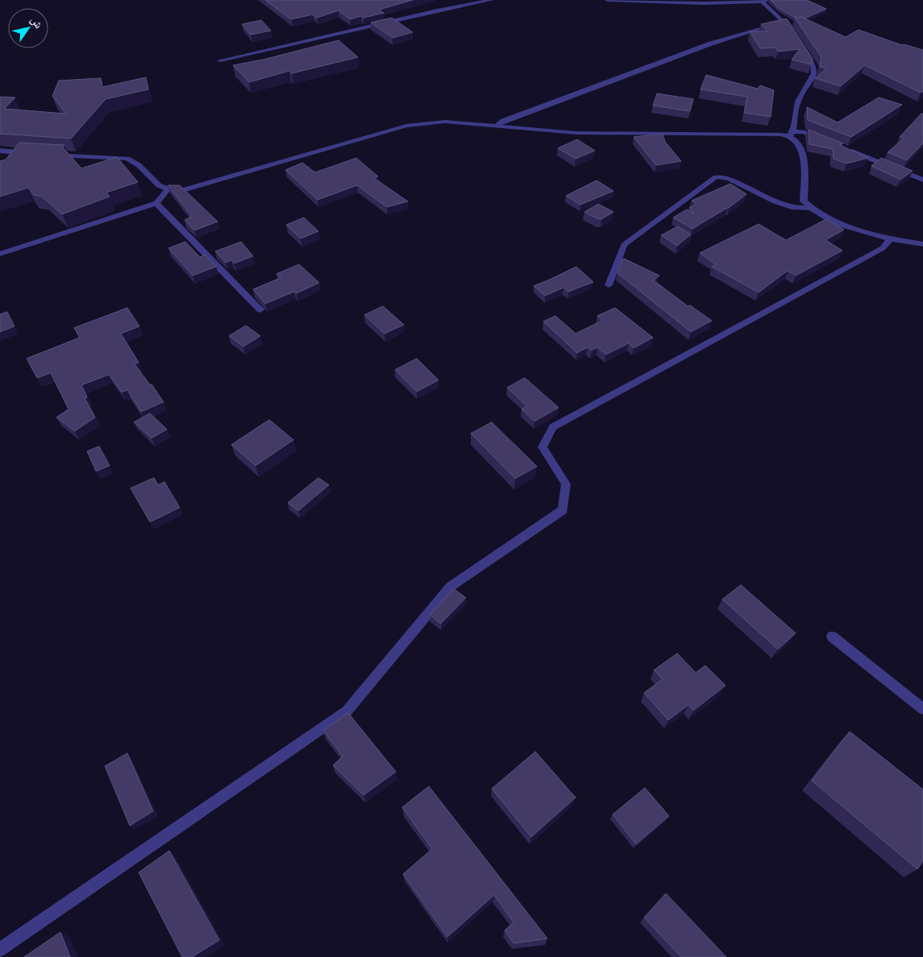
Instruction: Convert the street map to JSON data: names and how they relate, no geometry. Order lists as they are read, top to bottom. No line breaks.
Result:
{"north":"top right"}
